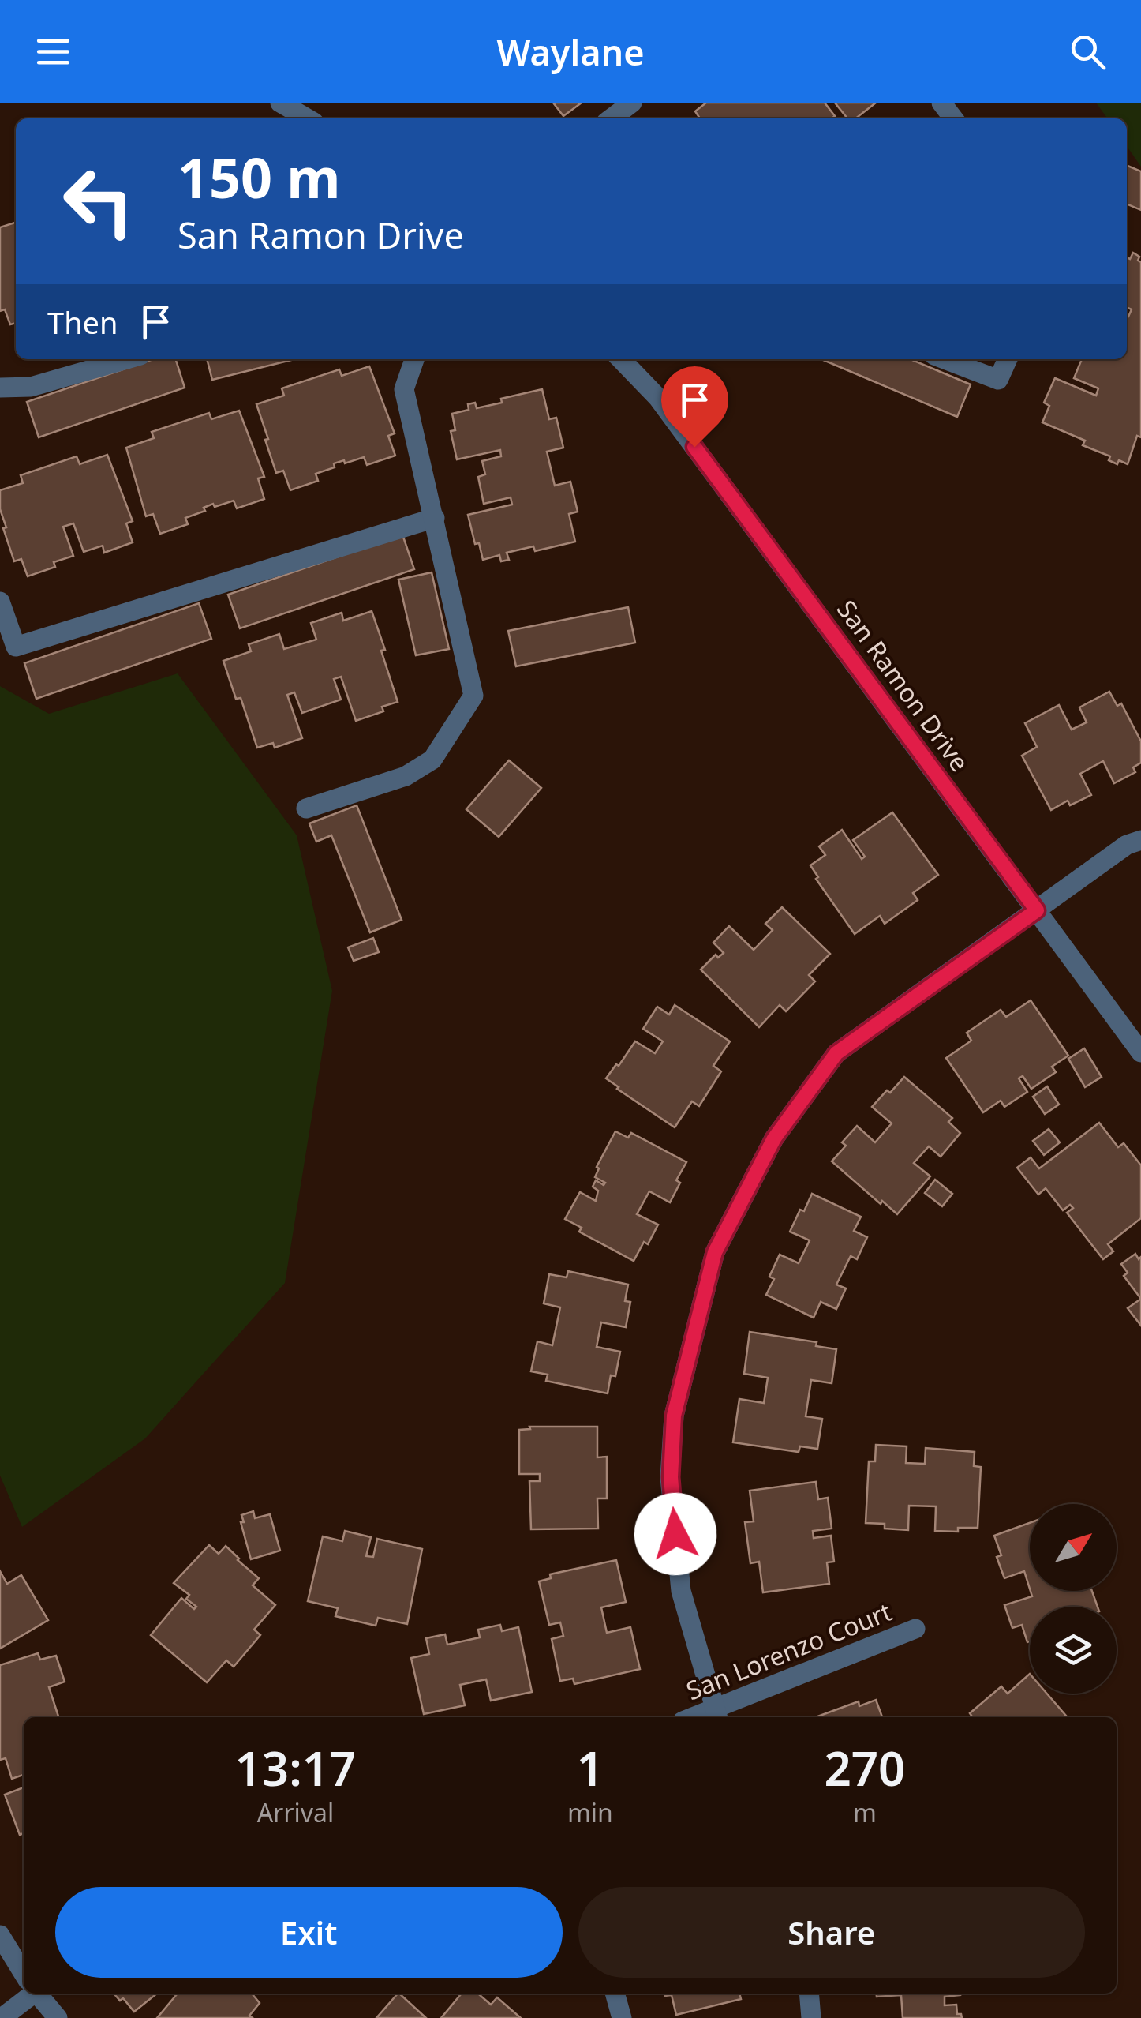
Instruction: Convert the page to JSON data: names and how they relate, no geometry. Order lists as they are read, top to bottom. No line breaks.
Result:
{"streets":{"street":["San Ramon Drive","San Lorenzo Court"]},"north":"top right","page":{"header":"Waylane","turn":["150 m","San Ramon Drive"],"then":"Then","eta":["13:17","Arrival","1","min","270","m"],"buttons":["Exit","Share"]}}
